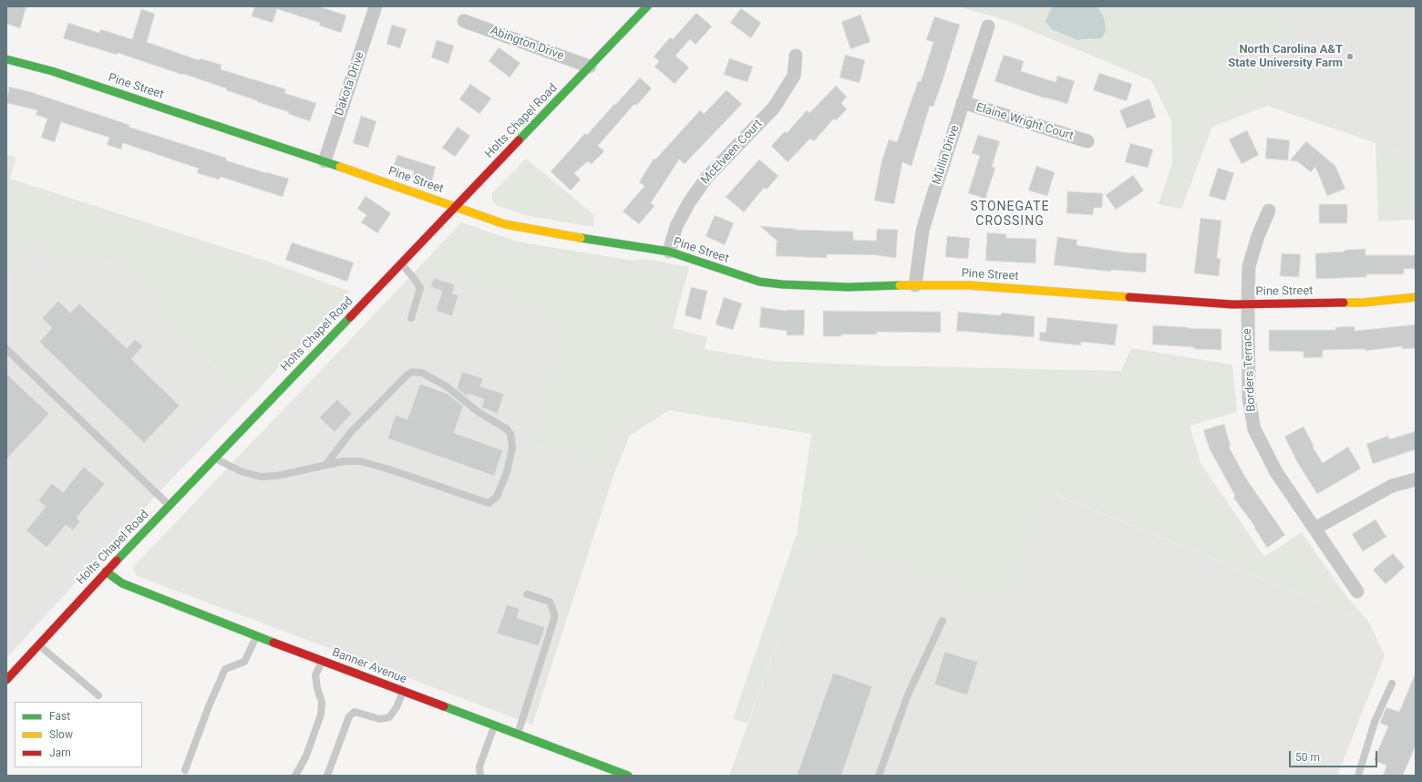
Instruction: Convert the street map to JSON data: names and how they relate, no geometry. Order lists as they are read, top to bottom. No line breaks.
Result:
{"streets":{"street":["Abington Drive","Dakota Drive","Pine Street","Holts Chapel Road","Elaine Wright Court","McElveen Court","Mullin Drive","Borders Terrace","Banner Avenue"]},"crossings":[["Abington Drive","Holts Chapel Road"],["Dakota Drive","Pine Street"],["Pine Street","Holts Chapel Road"],["Pine Street","McElveen Court"],["Pine Street","Mullin Drive"],["Pine Street","Borders Terrace"],["Holts Chapel Road","Banner Avenue"],["Elaine Wright Court","Mullin Drive"]],"districts":["STONEGATE CROSSING"],"places":["North Carolina A&T State University Farm"],"legend":["Fast","Slow","Jam"],"scale_bar":"50 m"}
